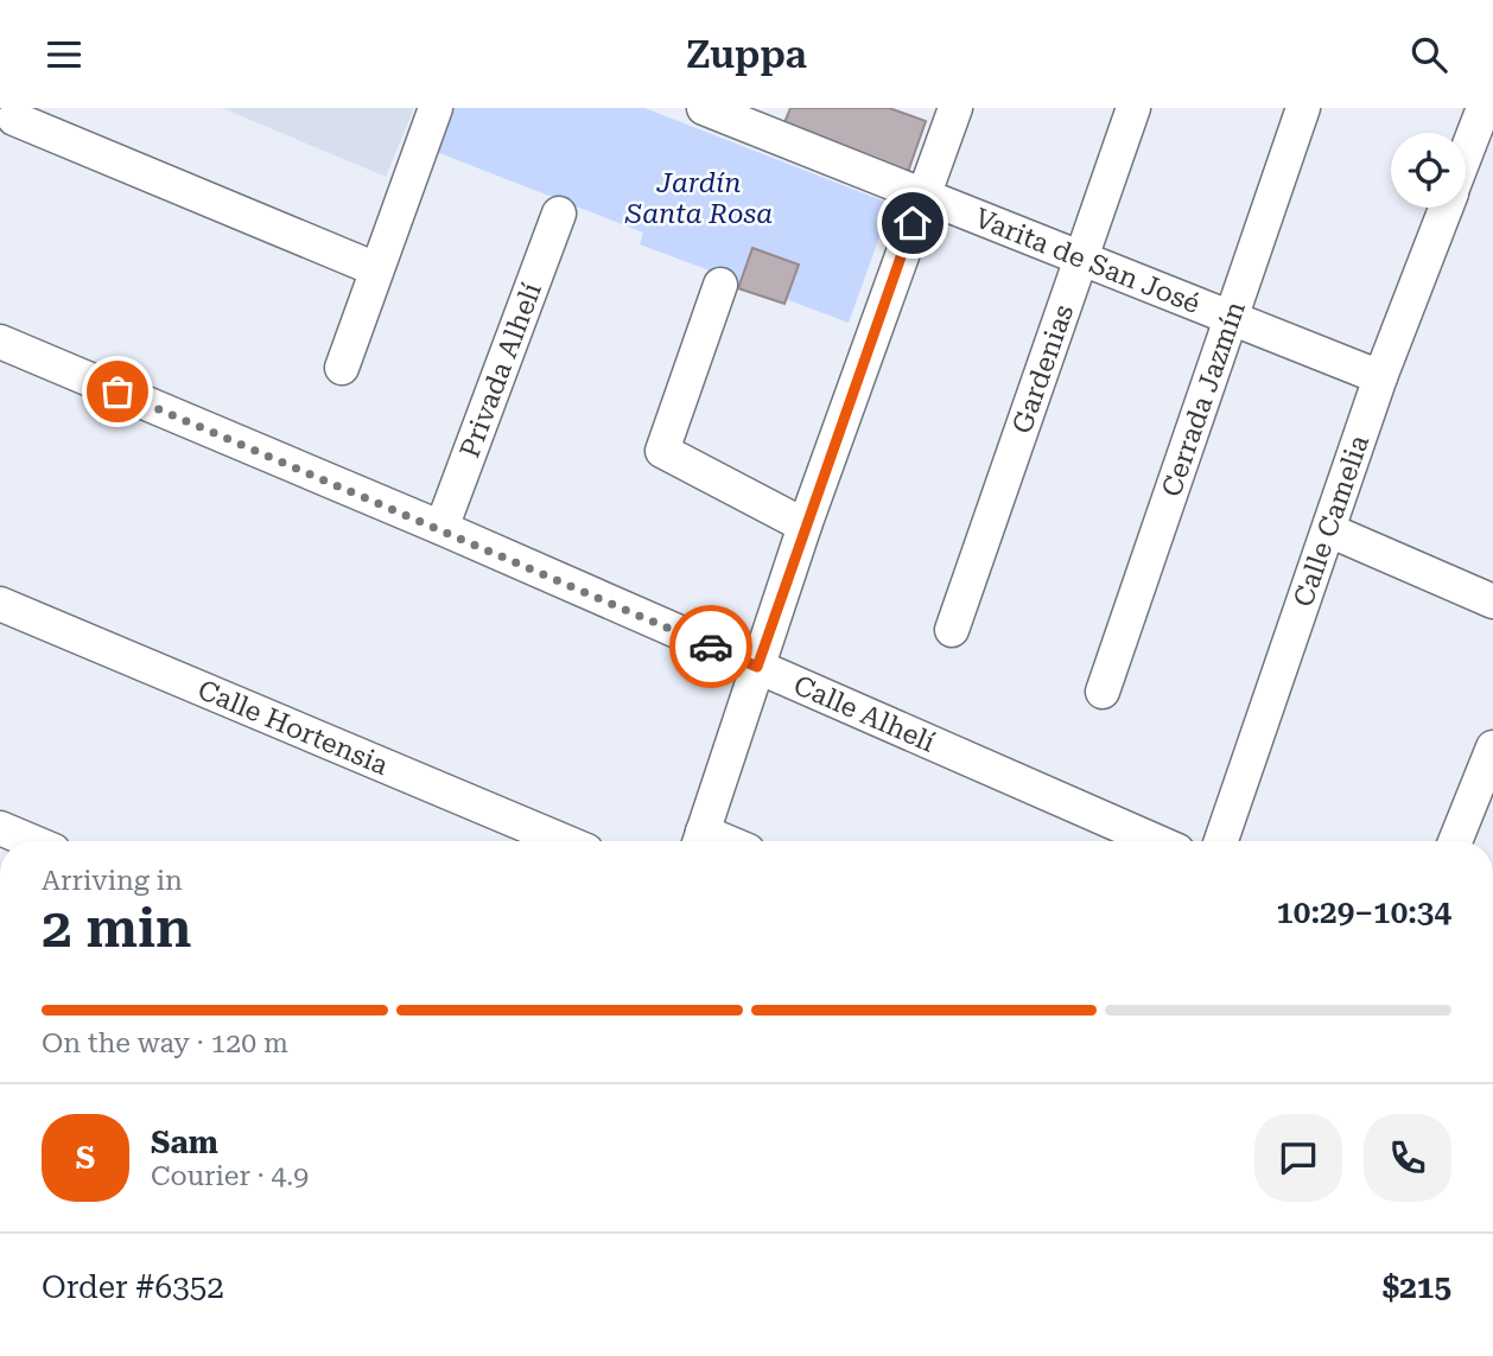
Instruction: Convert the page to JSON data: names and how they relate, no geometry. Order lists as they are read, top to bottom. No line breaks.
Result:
{"streets":{"street":["Varita de San José","Gardenias","Privada Alhelí","Cerrada Jazmín","Calle Camelia","Calle Alhelí","Calle Hortensia"]},"crossings":[["Varita de San José","Gardenias"],["Varita de San José","Cerrada Jazmín"],["Varita de San José","Calle Camelia"],["Privada Alhelí","Calle Alhelí"]],"parks":["Jardín Santa Rosa"],"page":{"header":"Zuppa","heading":["2 min","Arriving in","10:29–10:34"],"panel":["Sam","Courier · 4.9","Order #6352","$215"],"bar":"On the way · 120 m","round":"S"}}
